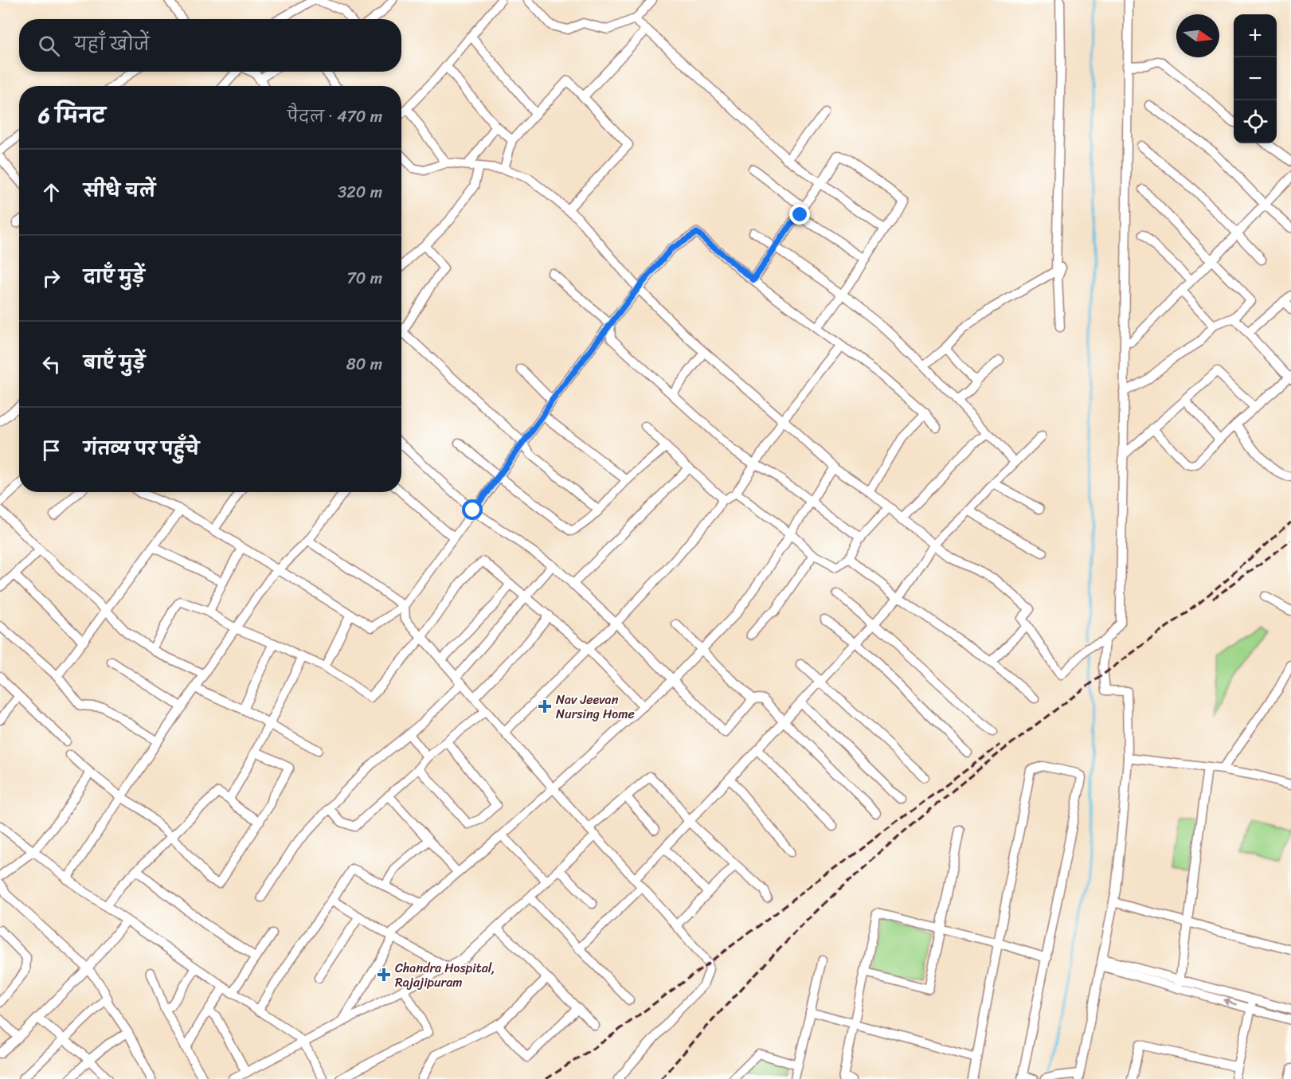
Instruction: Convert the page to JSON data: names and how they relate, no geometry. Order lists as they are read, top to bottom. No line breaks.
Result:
{"places":{"health":["Nav Jeevan Nursing Home","Chandra Hospital, Rajajipuram"]},"north":"right","page":{"map_buttons":["+","−"],"search":"यहाँ खोजें","heading":["6 मिनट","पैदल · 470 m"],"list":[["सीधे चलें","320 m"],["दाएँ मुड़ें","70 m"],["बाएँ मुड़ें","80 m"],"गंतव्य पर पहुँचे"]}}
